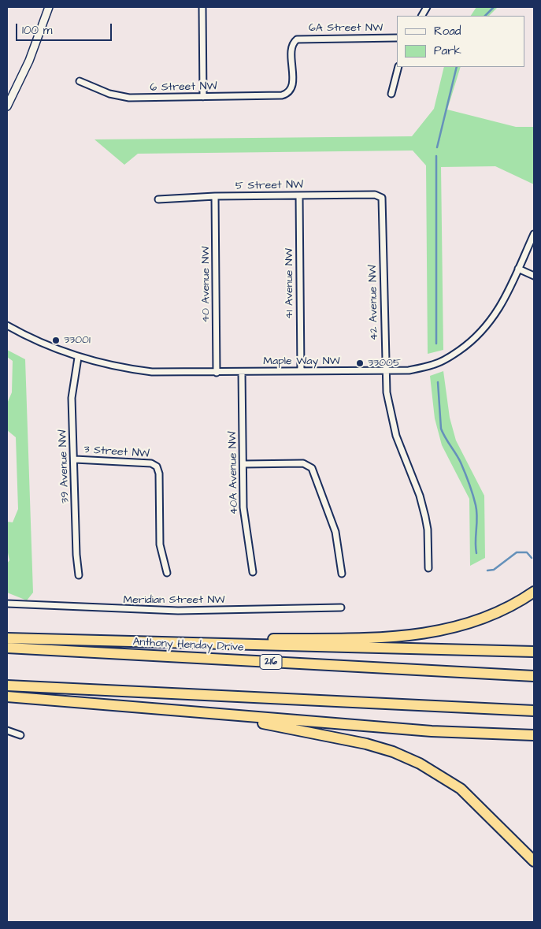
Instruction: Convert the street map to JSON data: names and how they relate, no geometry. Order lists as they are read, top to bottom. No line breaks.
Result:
{"streets":{"highway":["Anthony Henday Drive","216"],"street":["6A Street NW","6 Street NW","5 Street NW","41 Avenue NW","40 Avenue NW","42 Avenue NW","Maple Way NW","3 Street NW","39 Avenue NW","40A Avenue NW","Meridian Street NW"]},"crossings":[["6A Street NW","6 Street NW"],["5 Street NW","41 Avenue NW"],["5 Street NW","40 Avenue NW"],["5 Street NW","42 Avenue NW"],["41 Avenue NW","Maple Way NW"],["40 Avenue NW","Maple Way NW"],["42 Avenue NW","Maple Way NW"],["Maple Way NW","39 Avenue NW"],["Maple Way NW","40A Avenue NW"],["3 Street NW","39 Avenue NW"]],"places":["33001","33005"],"legend":["Road","Park"],"scale_bar":"100 m"}
